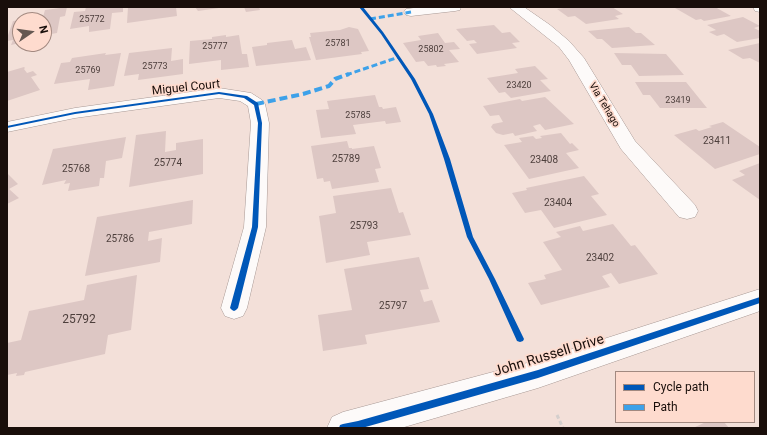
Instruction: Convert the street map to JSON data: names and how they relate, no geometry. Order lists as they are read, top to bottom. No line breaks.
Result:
{"streets":{"street":["Miguel Court","Via Tehago","John Russell Drive"]},"house_numbers":["25772","25781","25777","25802","25773","25769","23420","23419","25785","23411","25789","23408","25774","25768","23404","25793","25786","23402","25797","25792"],"legend":["Cycle path","Path"],"north":"right"}
